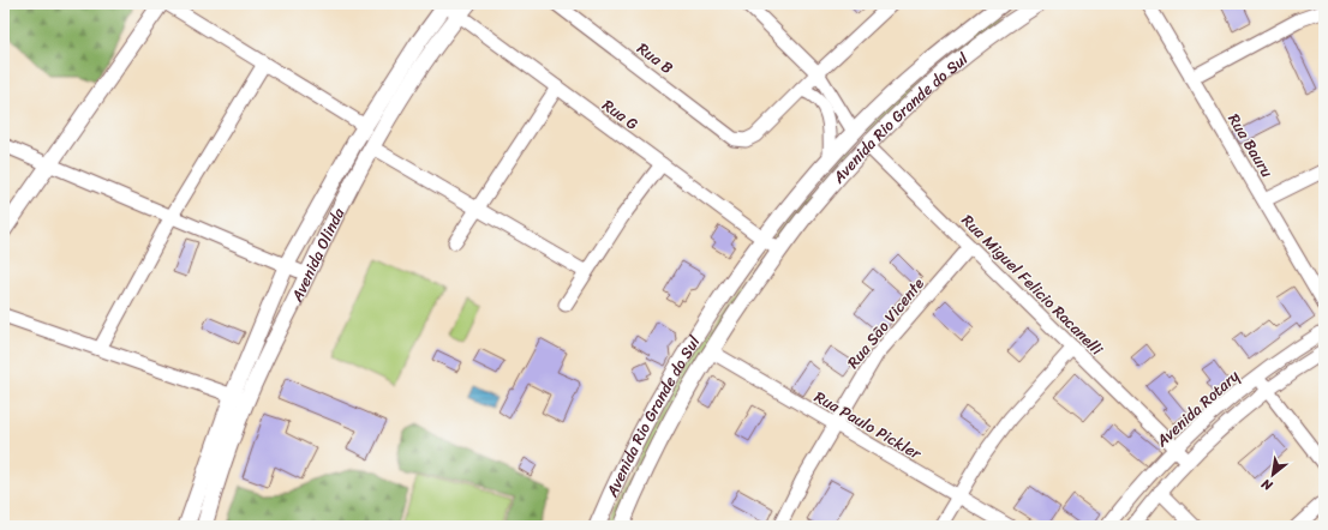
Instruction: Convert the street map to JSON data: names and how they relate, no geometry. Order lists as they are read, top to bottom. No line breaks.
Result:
{"streets":{"street":["Rua B","Rua G","Avenida Rio Grande do Sul","Rua Bauru","Avenida Olinda","Rua Miguel Felicio Racanelli","Rua São Vicente","Avenida Rotary","Rua Paulo Pickler"]},"crossings":[["Rua G","Avenida Rio Grande do Sul"],["Rua G","Avenida Olinda"],["Avenida Rio Grande do Sul","Rua Miguel Felicio Racanelli"],["Avenida Rio Grande do Sul","Rua Paulo Pickler"],["Rua Miguel Felicio Racanelli","Rua São Vicente"],["Rua Miguel Felicio Racanelli","Avenida Rotary"],["Rua São Vicente","Rua Paulo Pickler"]],"north":"bottom left"}
